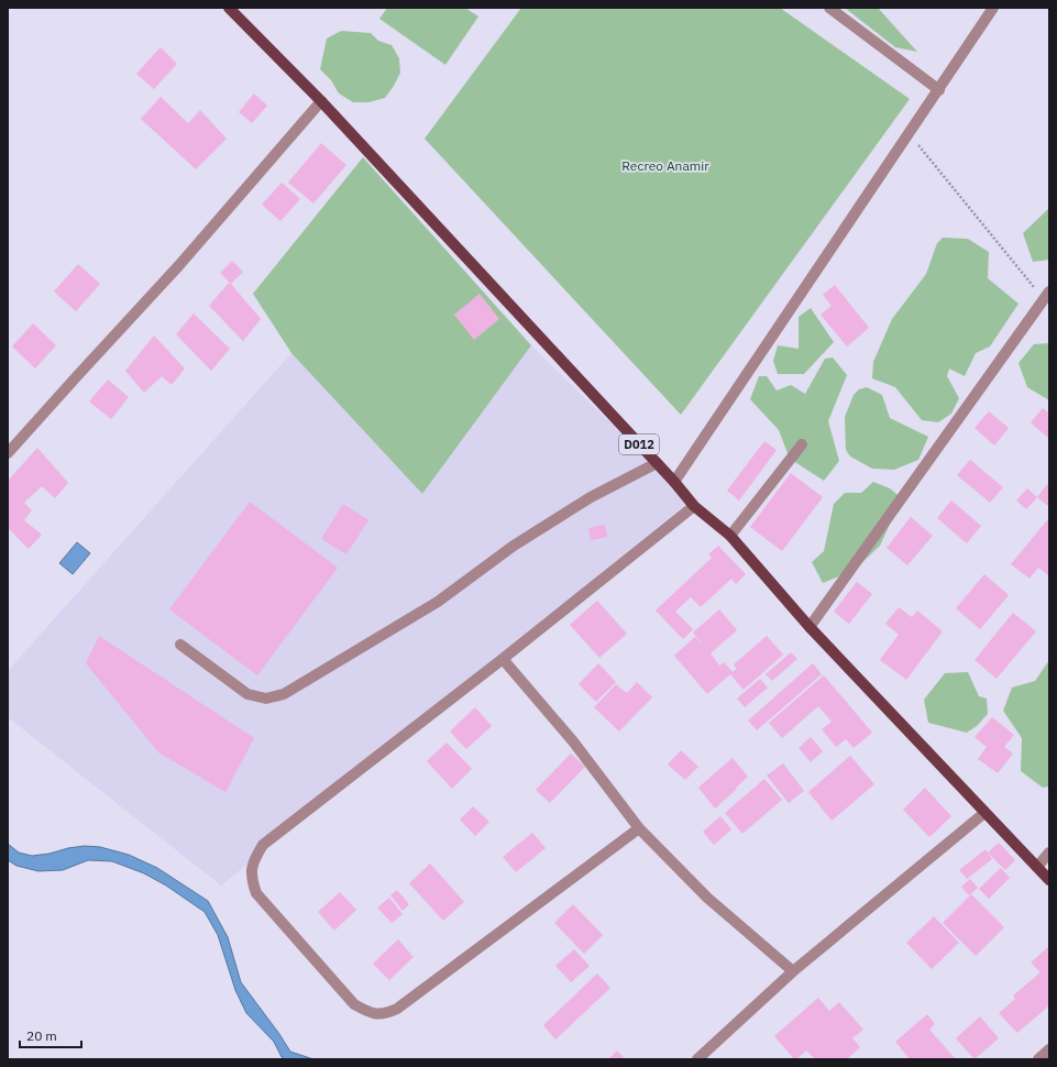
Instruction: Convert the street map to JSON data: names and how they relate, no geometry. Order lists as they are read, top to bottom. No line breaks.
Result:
{"streets":{"main road":["D012"]},"parks":["Recreo Anamir"],"scale_bar":"20 m"}
